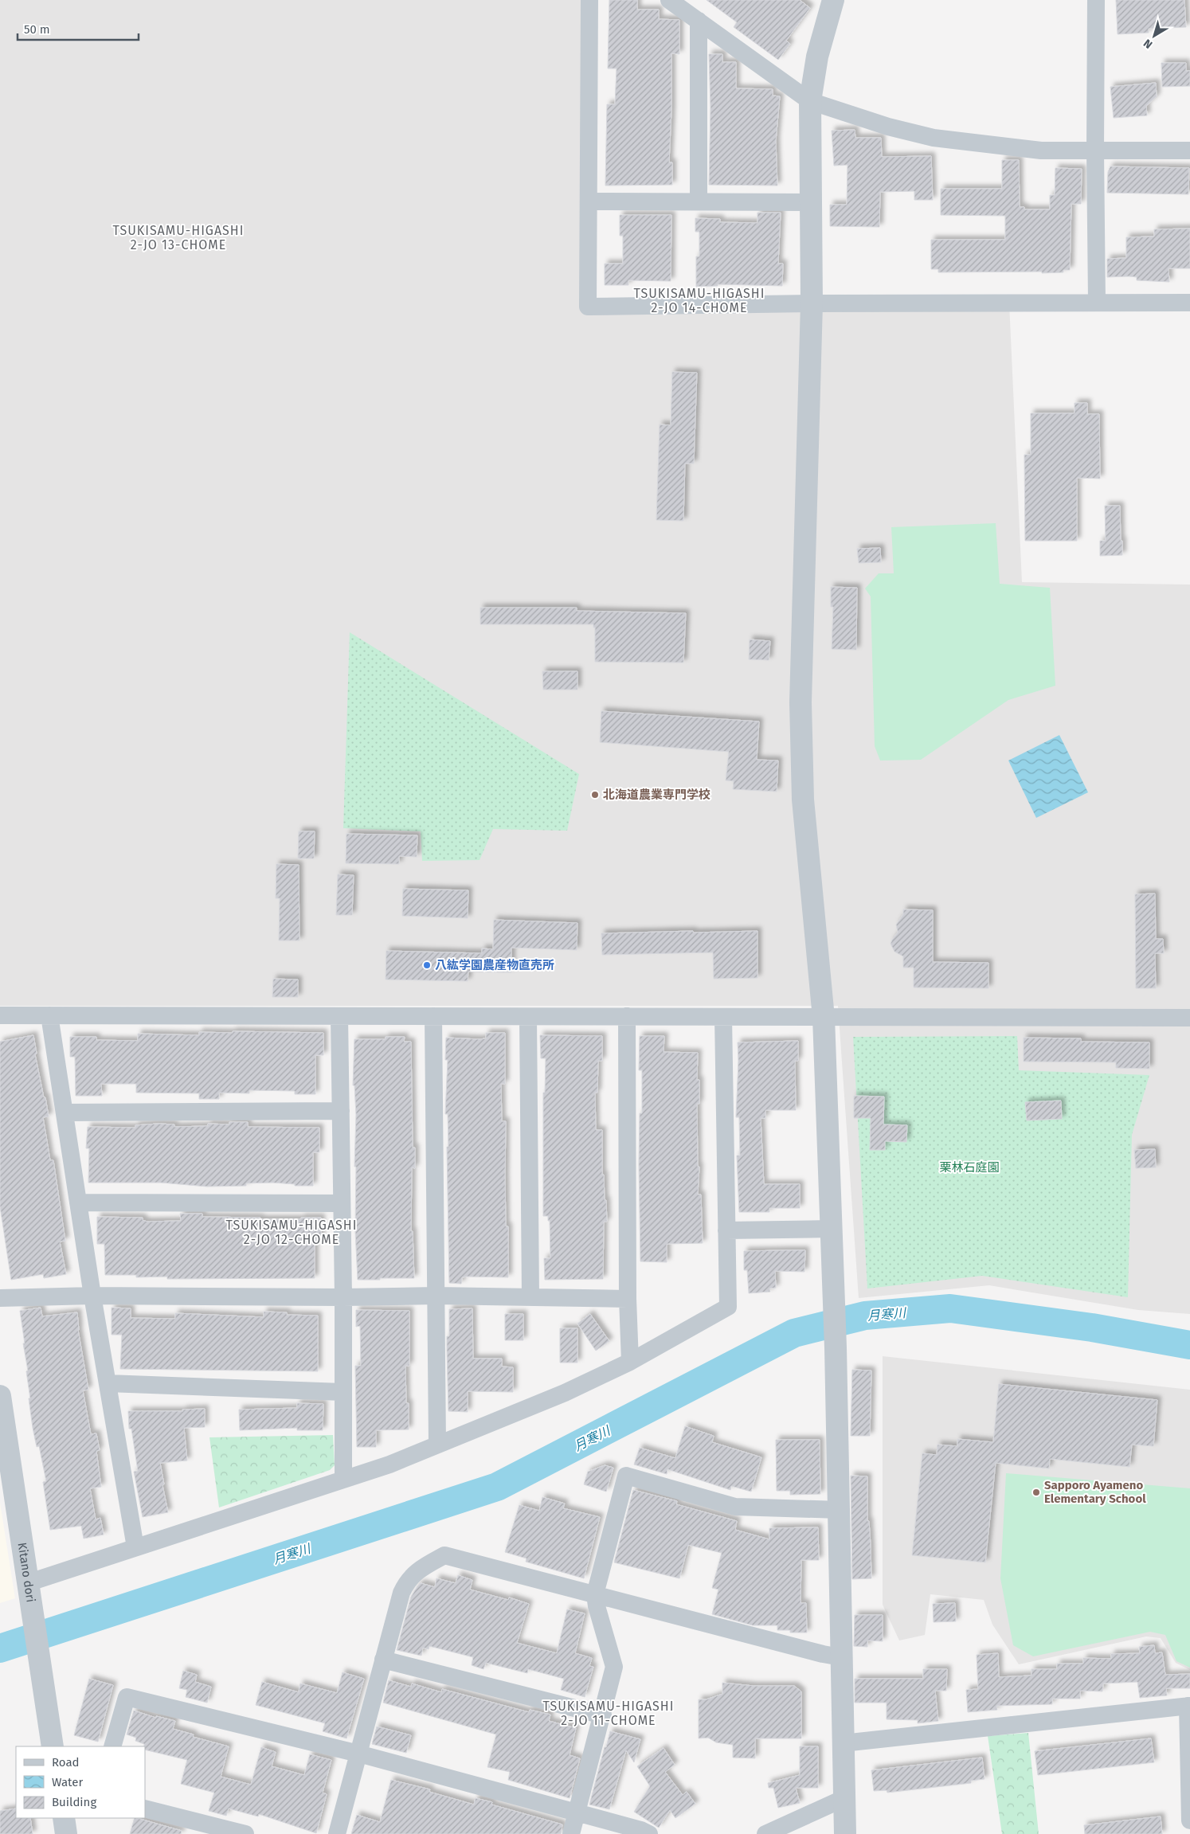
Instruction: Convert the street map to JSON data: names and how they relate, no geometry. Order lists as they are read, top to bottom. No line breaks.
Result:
{"streets":{"street":["Kitano dori"]},"districts":["TSUKISAMU-HIGASHI 2-JO 13-CHOME","TSUKISAMU-HIGASHI 2-JO 14-CHOME","TSUKISAMU-HIGASHI 2-JO 12-CHOME","TSUKISAMU-HIGASHI 2-JO 11-CHOME"],"water":["月寒川"],"parks":["栗林石庭園"],"places":["北海道農業専門学校","八紘学園農産物直売所","Sapporo Ayameno Elementary School"],"legend":["Road","Water","Building"],"scale_bar":"50 m","north":"bottom left"}
